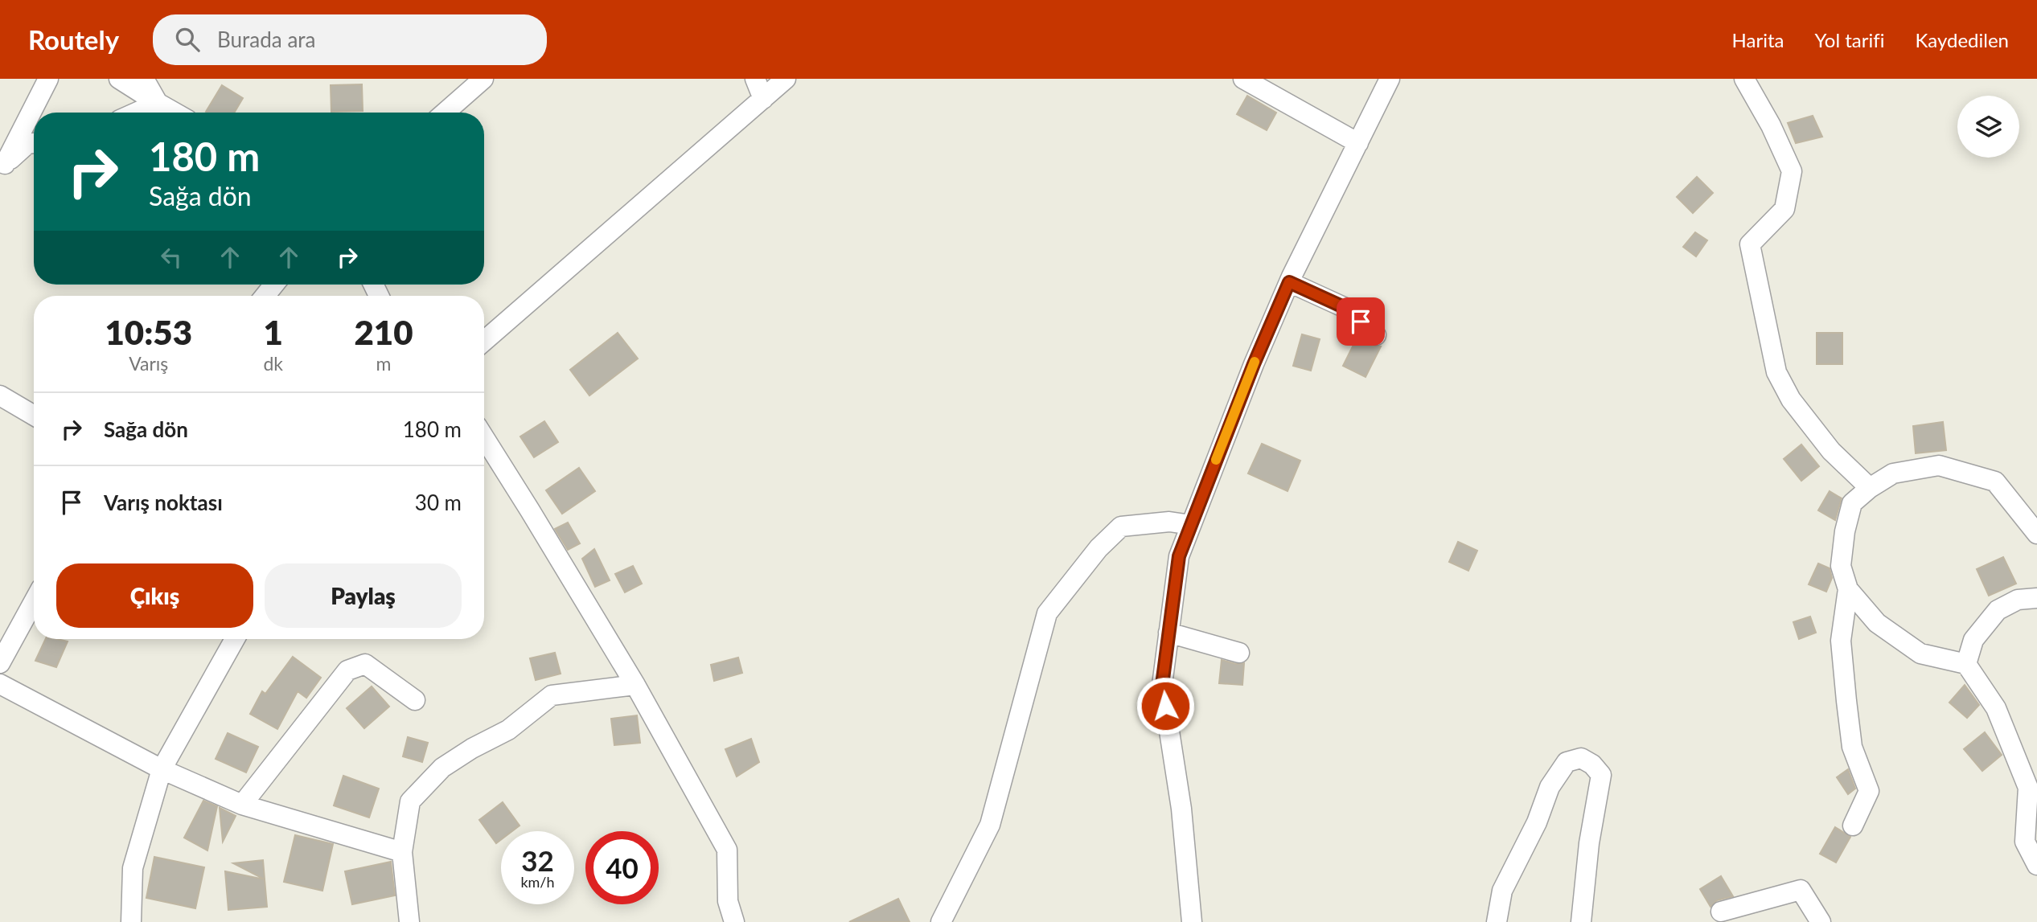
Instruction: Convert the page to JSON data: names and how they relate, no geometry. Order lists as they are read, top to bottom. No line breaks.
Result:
{"page":{"header":"Routely","search":"Burada ara","nav":["Harita","Yol tarifi","Kaydedilen"],"turn":["180 m","Sağa dön"],"eta":["10:53","Varış","1","dk","210","m"],"list":[{"name":"Sağa dön","value":"180 m"},{"name":"Varış noktası","value":"30 m"}],"buttons":["Çıkış","Paylaş"],"speed":"32 km/h","limit":"40"}}
